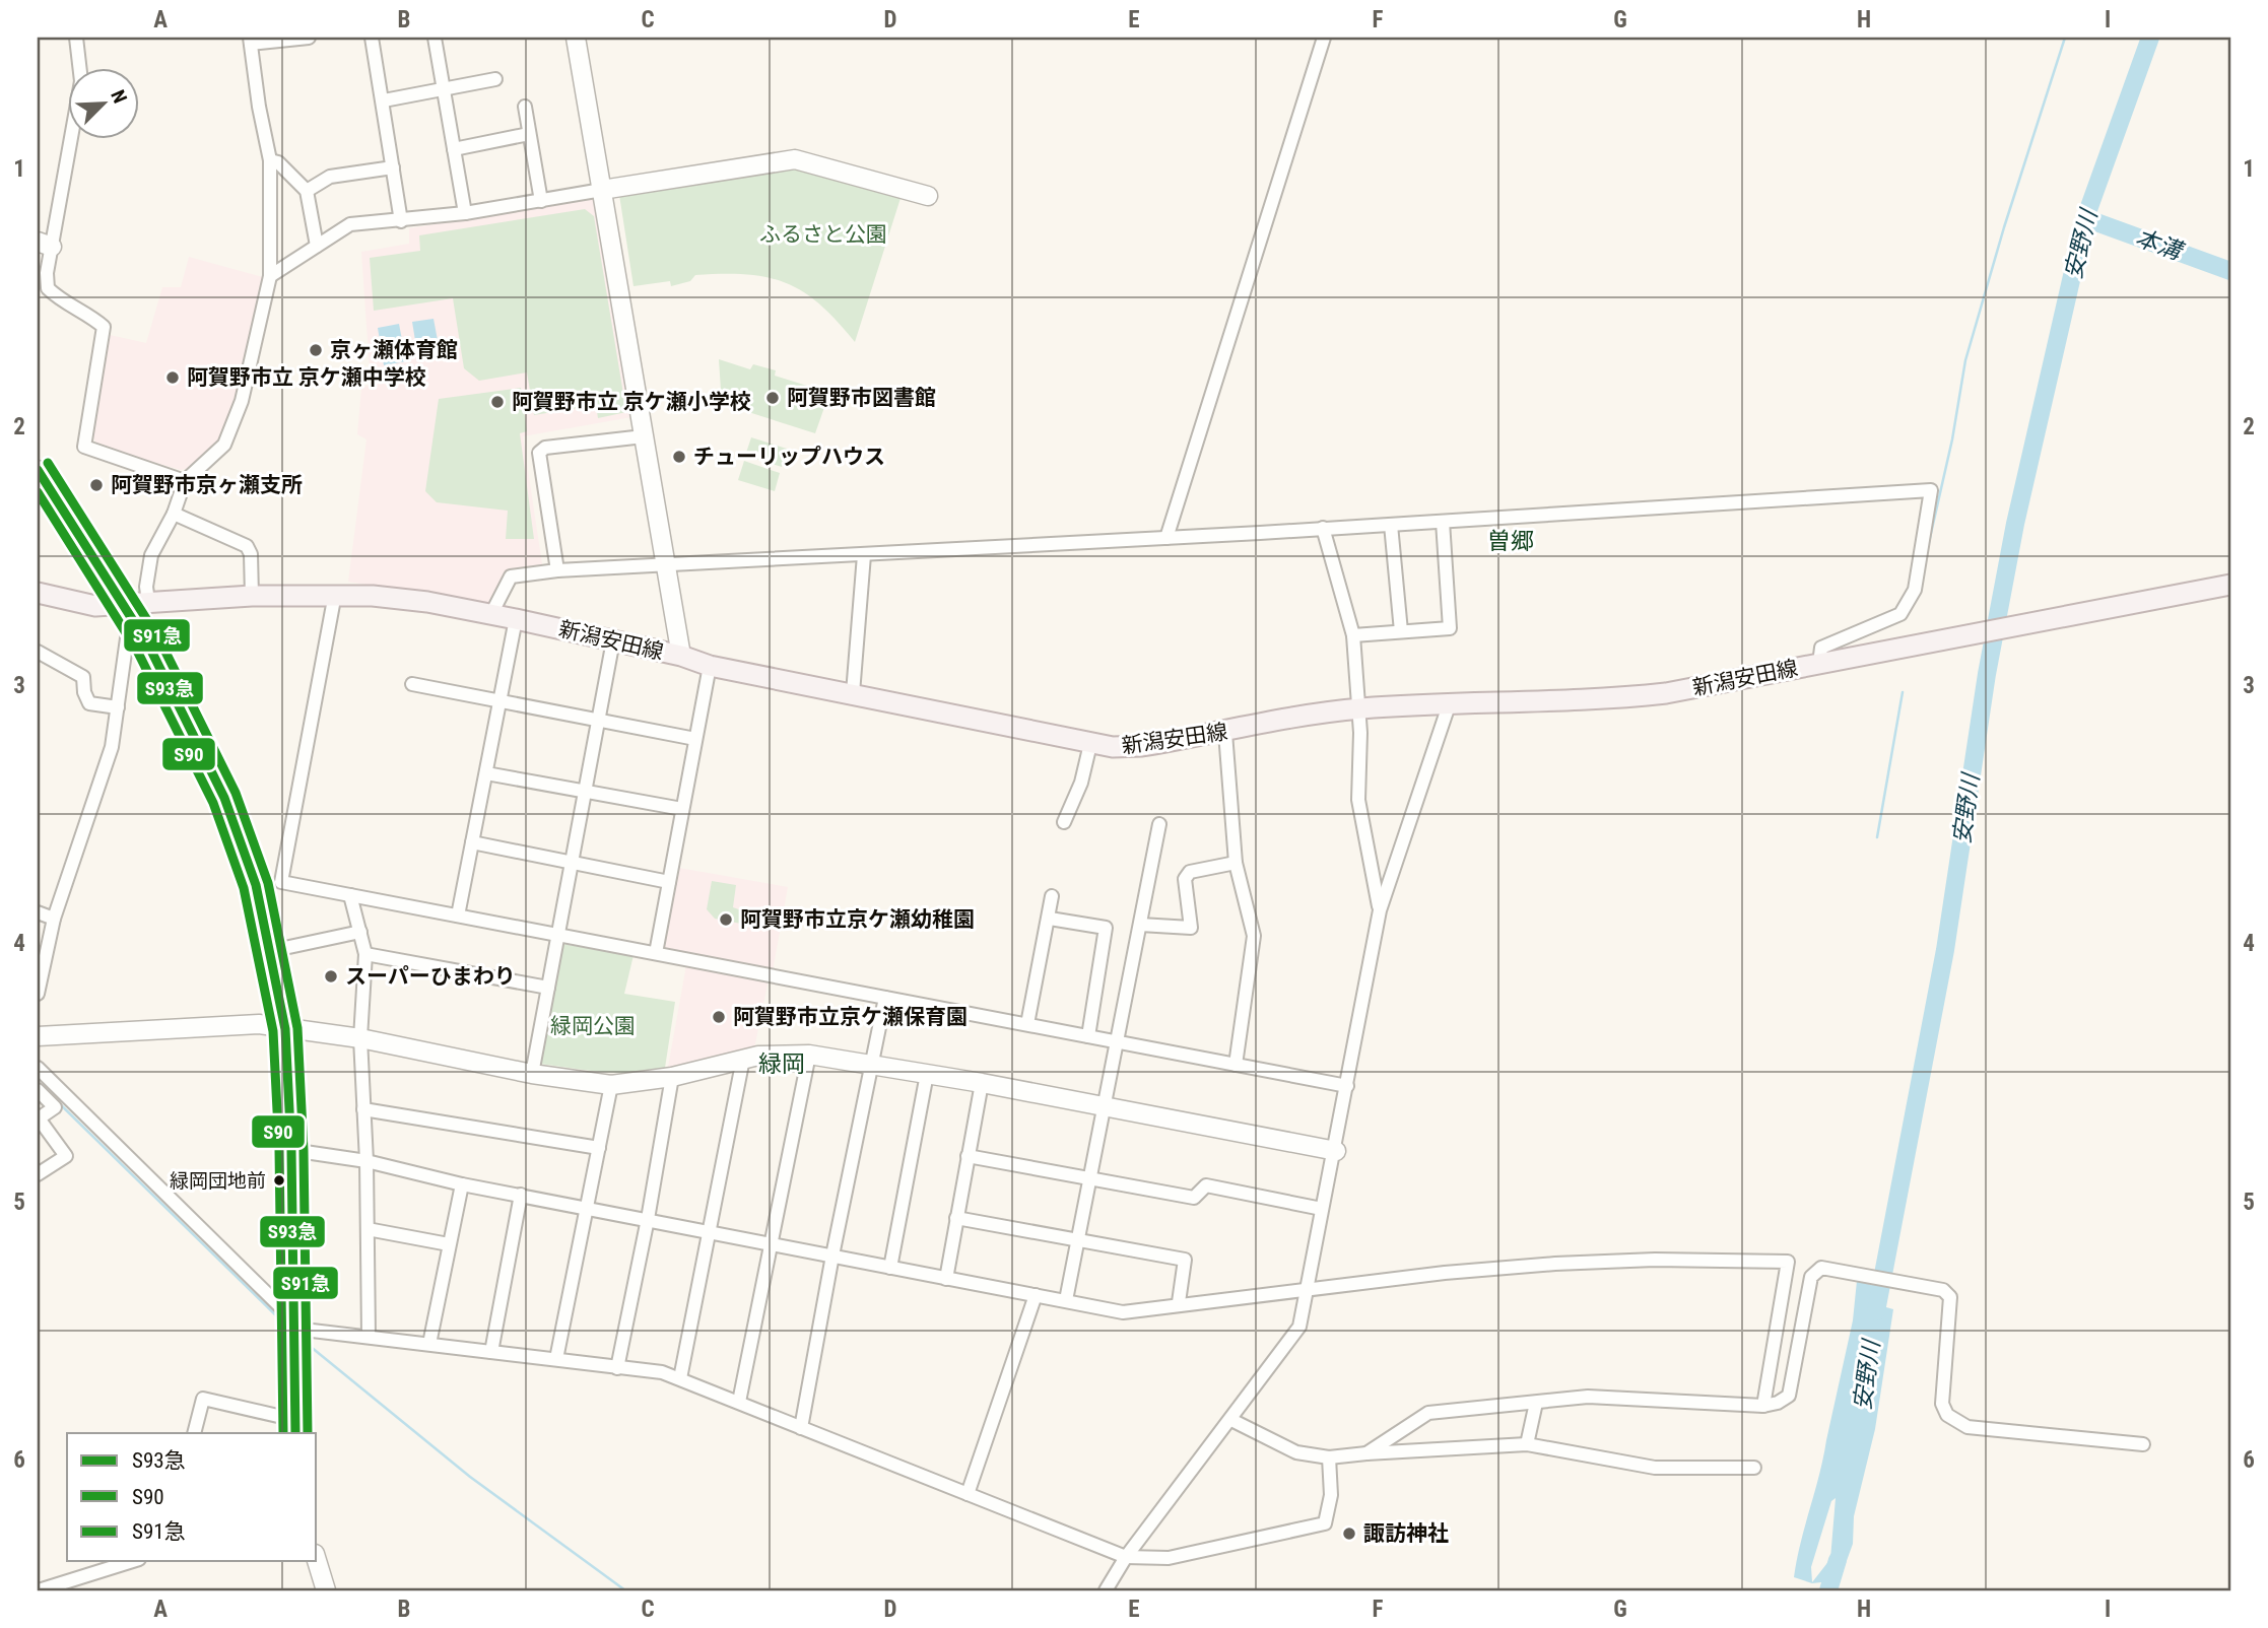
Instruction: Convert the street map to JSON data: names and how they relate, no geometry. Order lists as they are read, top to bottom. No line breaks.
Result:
{"streets":{"main road":["新潟安田線"]},"districts":["曽郷","緑岡"],"water":["安野川","本溝"],"parks":["ふるさと公園","緑岡公園"],"places":["京ヶ瀬体育館","阿賀野市立 京ケ瀬中学校","阿賀野市図書館","阿賀野市立 京ケ瀬小学校","チューリップハウス","阿賀野市京ヶ瀬支所","阿賀野市立京ケ瀬幼稚園","スーパーひまわり","阿賀野市立京ケ瀬保育園","緑岡団地前","諏訪神社"],"lines":["transit line S91急","transit line S93急","transit line S90"],"legend":["S93急","S90","S91急"],"north":"top right","grid":{"columns":["A","B","C","D","E","F","G","H","I"],"rows":["1","2","3","4","5","6"]}}
